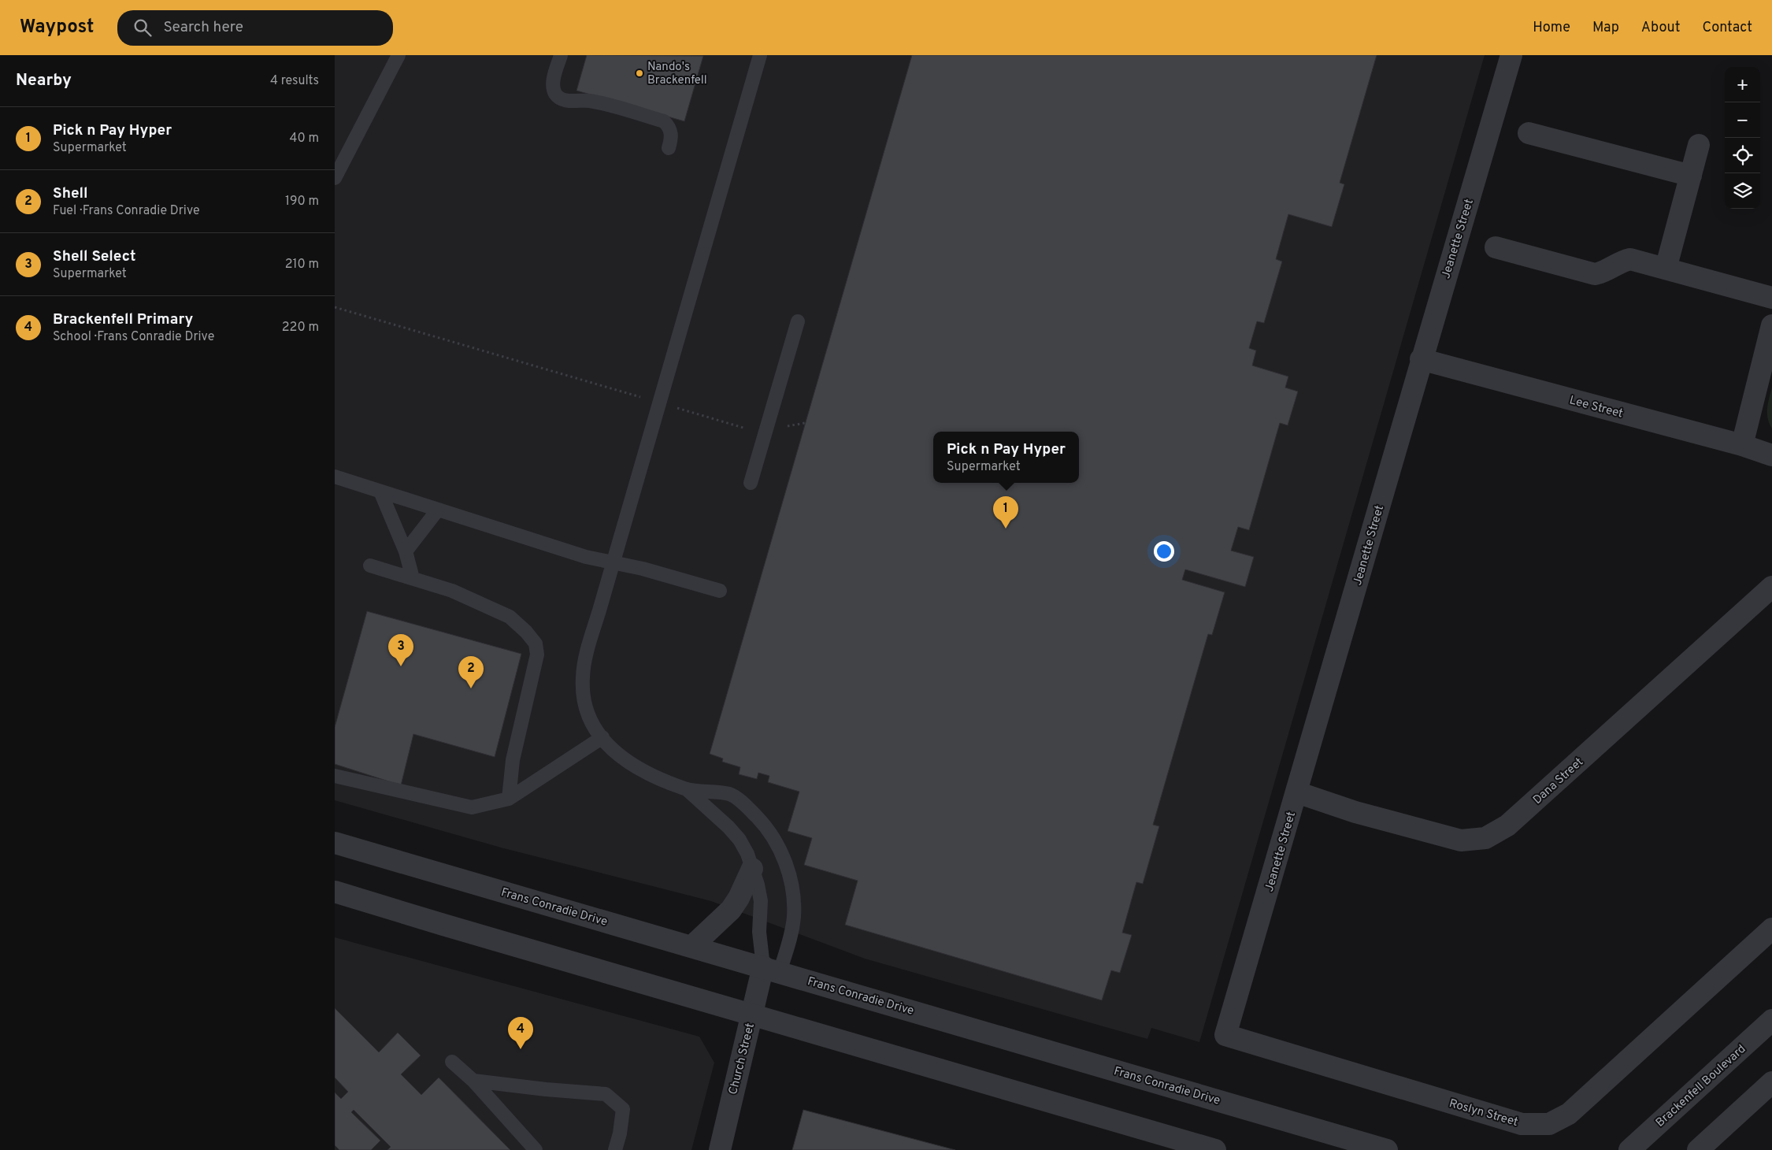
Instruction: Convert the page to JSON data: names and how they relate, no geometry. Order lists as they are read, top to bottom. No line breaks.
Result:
{"streets":{"street":["Jeanette Street","Lee Street","Dana Street","Frans Conradie Drive","Church Street","Brackenfell Boulevard","Roslyn Street"]},"crossings":[["Jeanette Street","Lee Street"],["Jeanette Street","Dana Street"],["Jeanette Street","Roslyn Street"],["Frans Conradie Drive","Church Street"]],"places":["Nando's Brackenfell"],"page":{"header":"Waypost","search":"Search here","nav":["Home","Map","About","Contact"],"heading":["Nearby","4 results"],"map_buttons":["+","−"],"list":[{"mark":"1","name":"Pick n Pay Hyper","note":"Supermarket","value":"40 m"},{"mark":"2","name":"Shell","note":"Fuel · Frans Conradie Drive","value":"190 m"},{"mark":"3","name":"Shell Select","note":"Supermarket","value":"210 m"},{"mark":"4","name":"Brackenfell Primary","note":"School · Frans Conradie Drive","value":"220 m"}],"popup":["Pick n Pay Hyper","Supermarket"],"pins":["1","3","2","4"]}}
